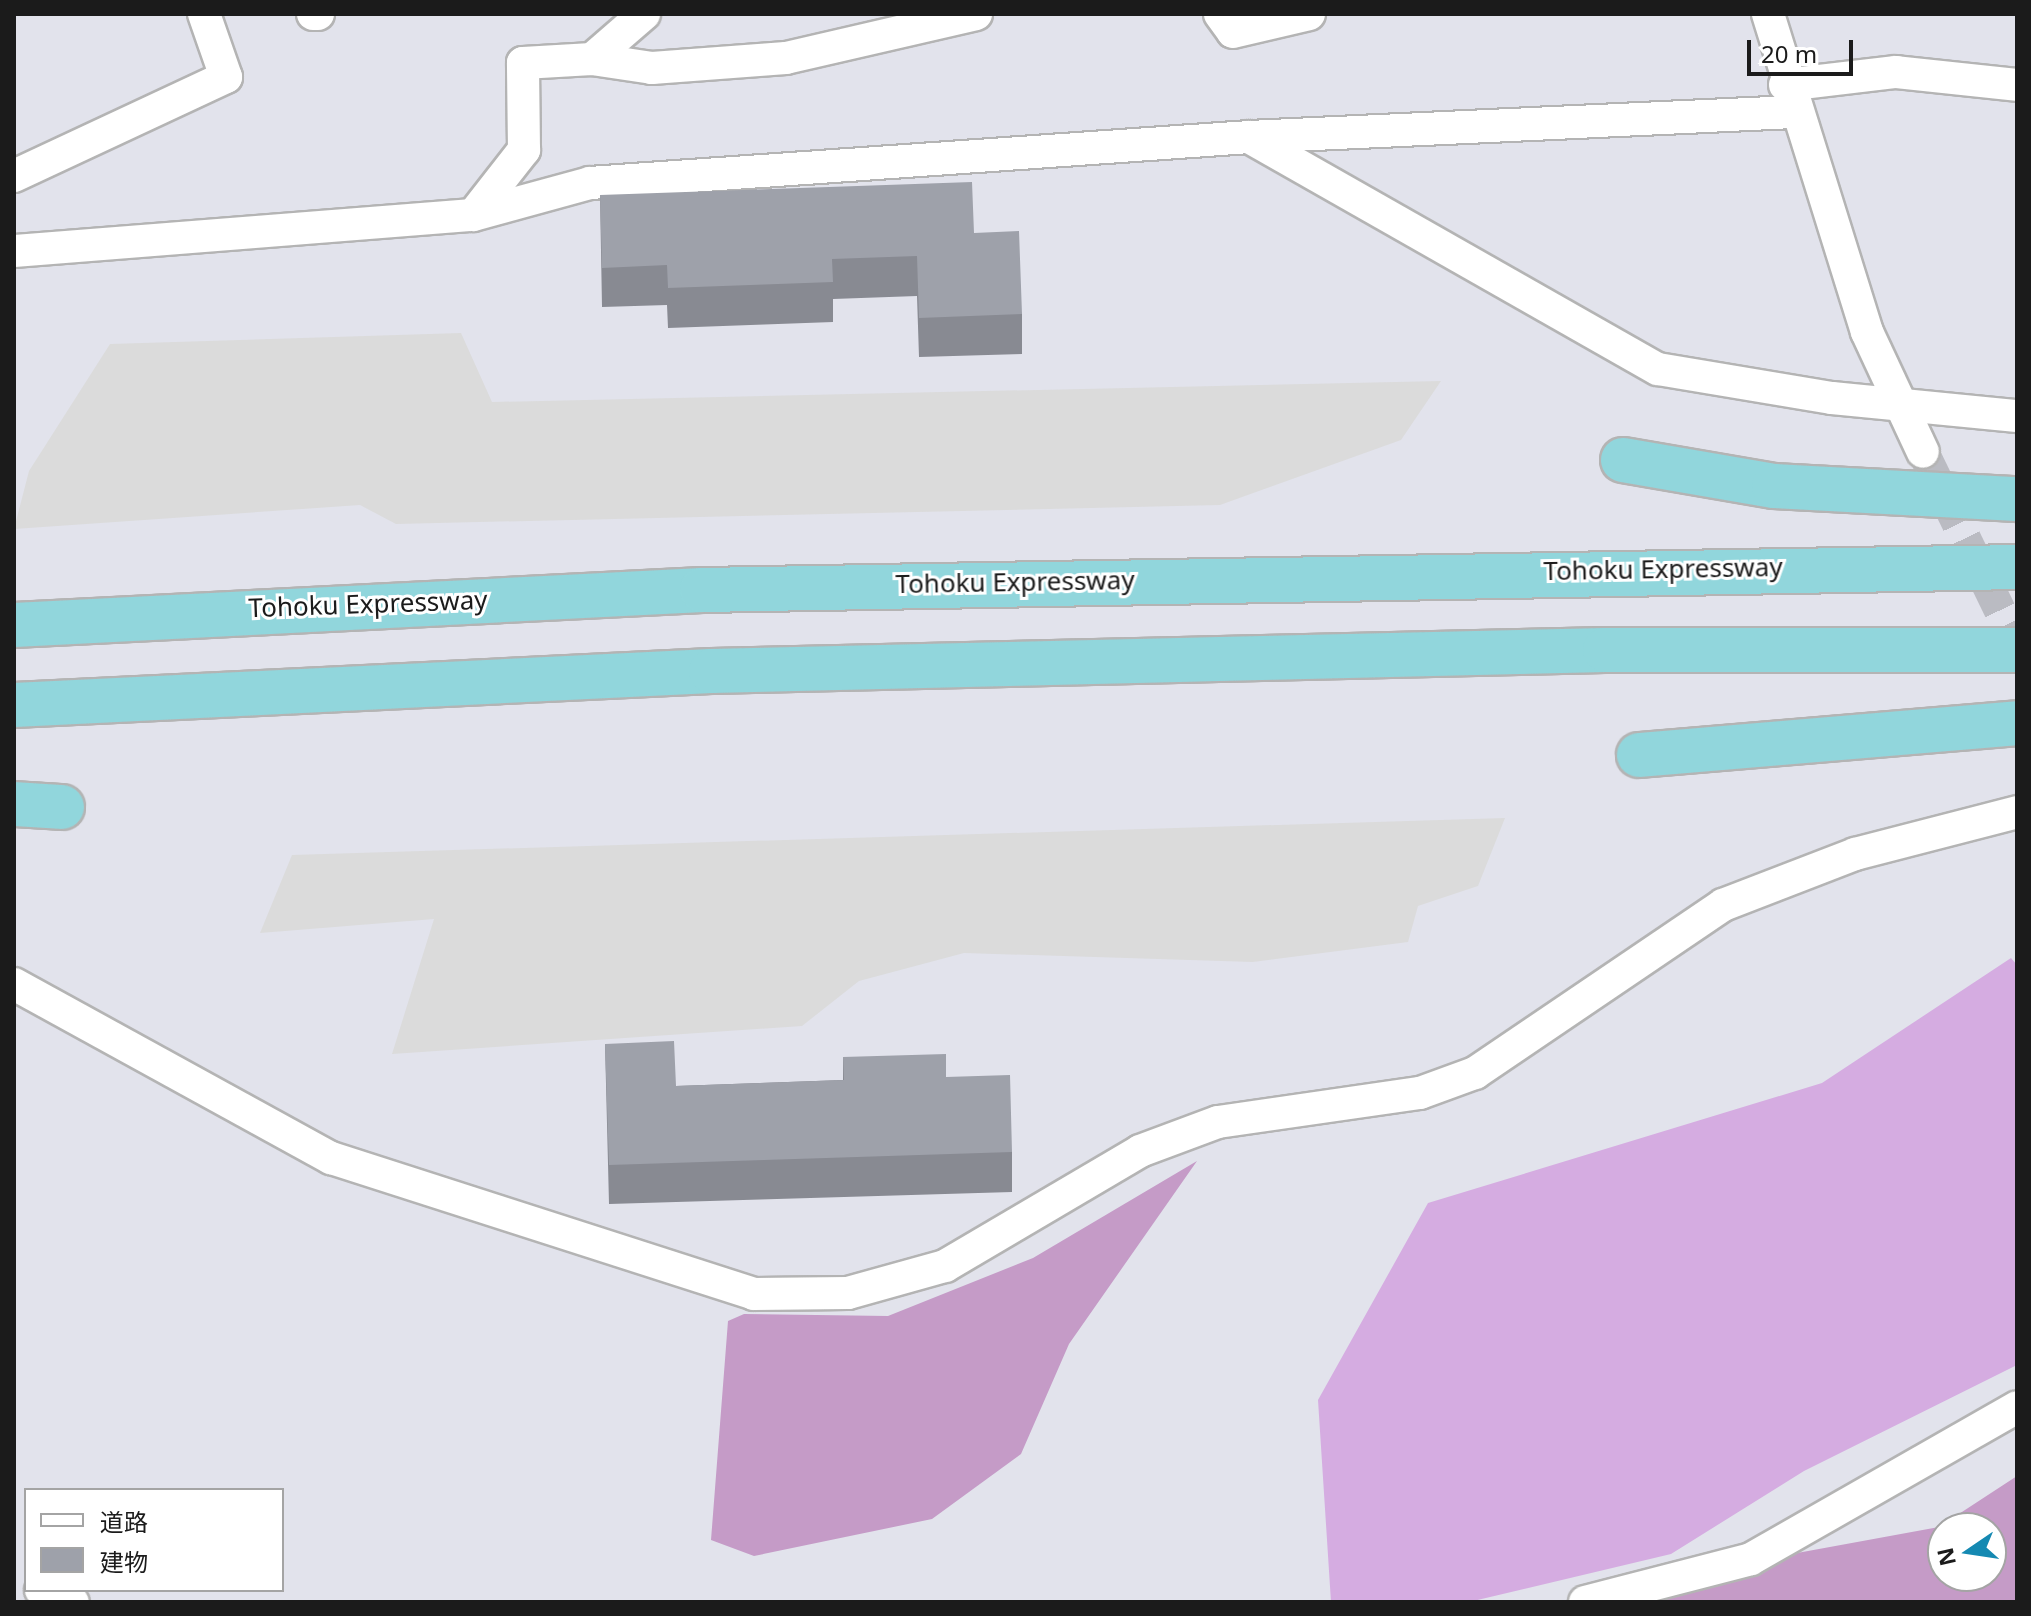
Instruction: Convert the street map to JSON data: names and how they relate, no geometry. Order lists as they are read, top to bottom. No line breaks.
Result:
{"streets":{"highway":["Tohoku Expressway"]},"legend":["道路","建物"],"scale_bar":"20 m","north":"left"}
